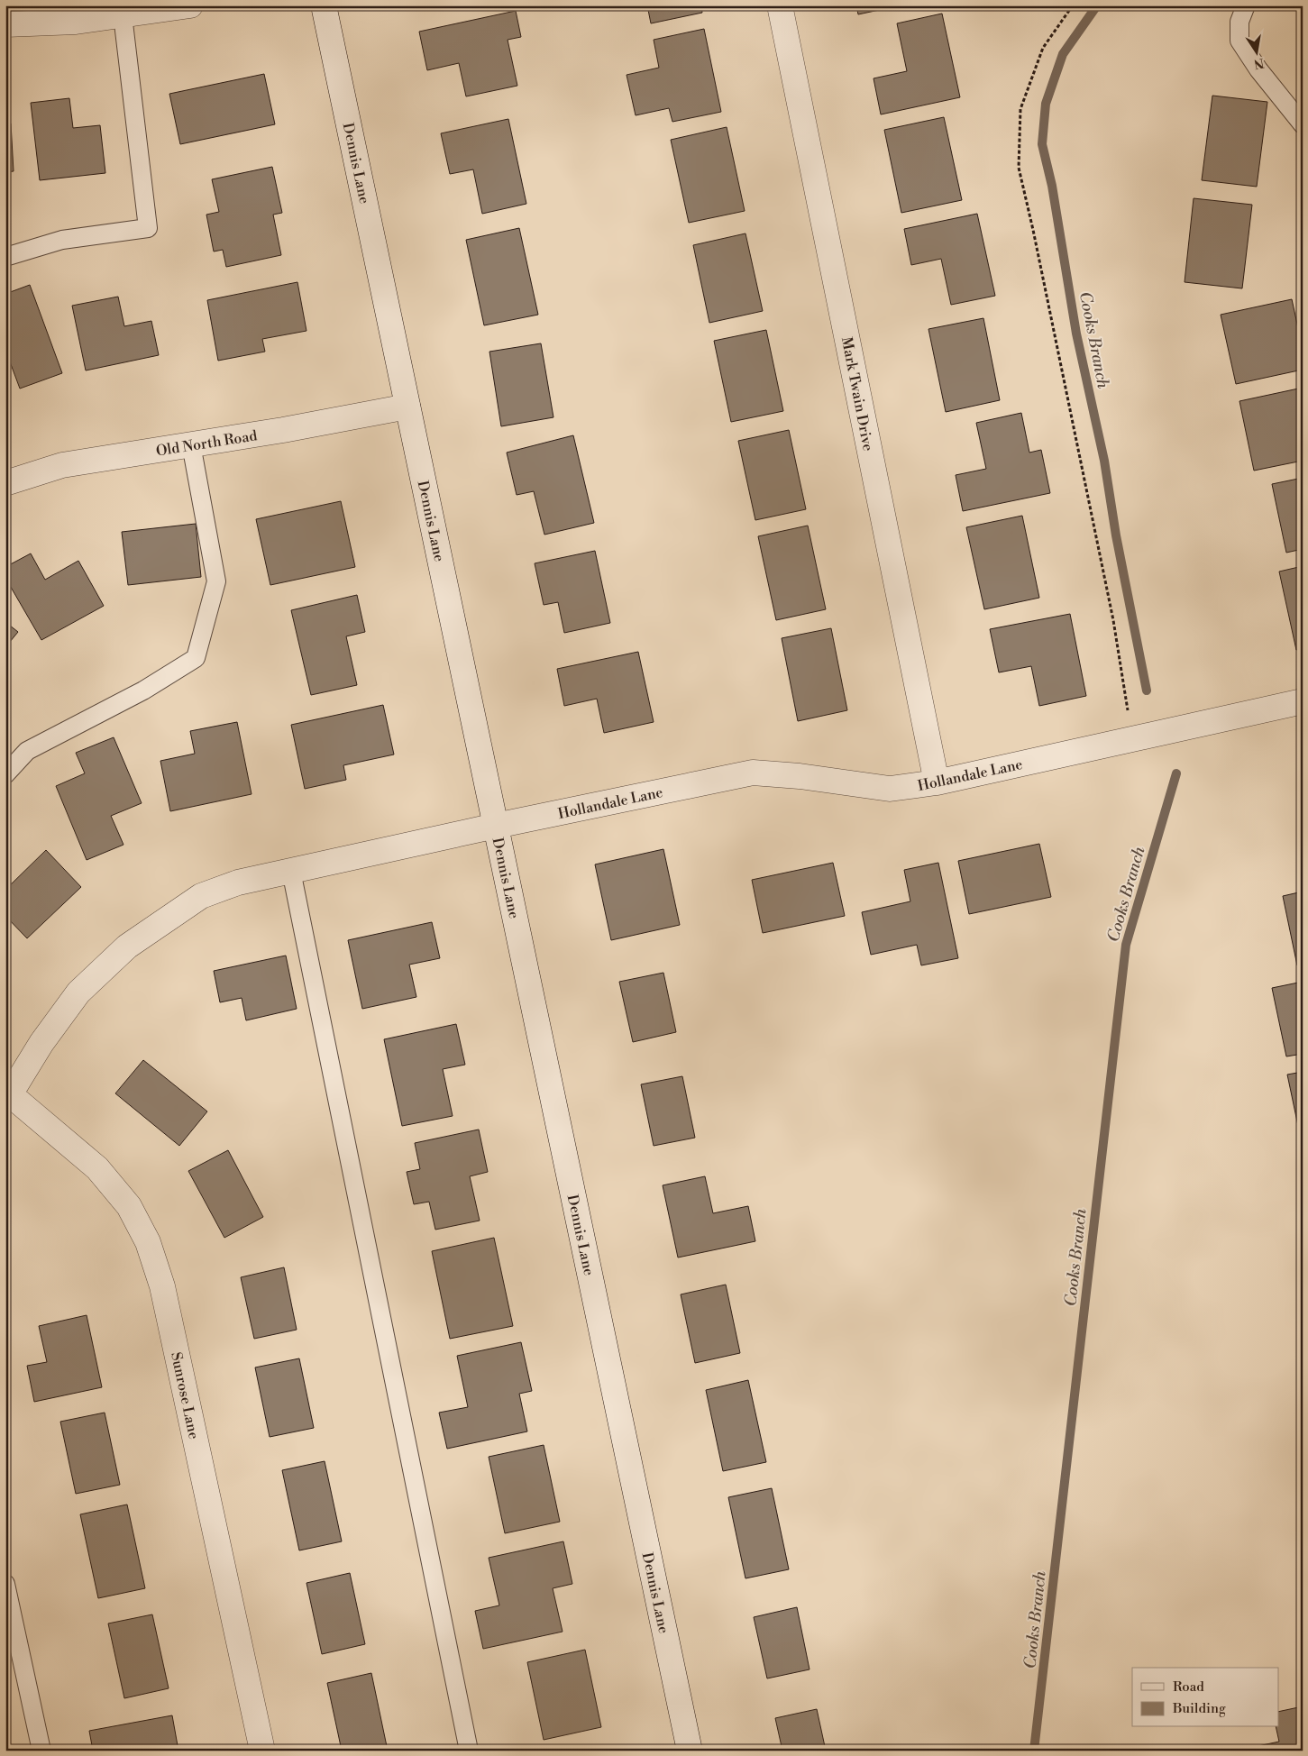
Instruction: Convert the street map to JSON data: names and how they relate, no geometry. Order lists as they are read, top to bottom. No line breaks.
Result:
{"streets":{"street":["Dennis Lane","Mark Twain Drive","Old North Road","Hollandale Lane","Sunrose Lane"]},"crossings":[["Dennis Lane","Old North Road"],["Dennis Lane","Hollandale Lane"],["Mark Twain Drive","Hollandale Lane"],["Hollandale Lane","Sunrose Lane"]],"water":["Cooks Branch"],"legend":["Road","Building"],"north":"bottom"}
